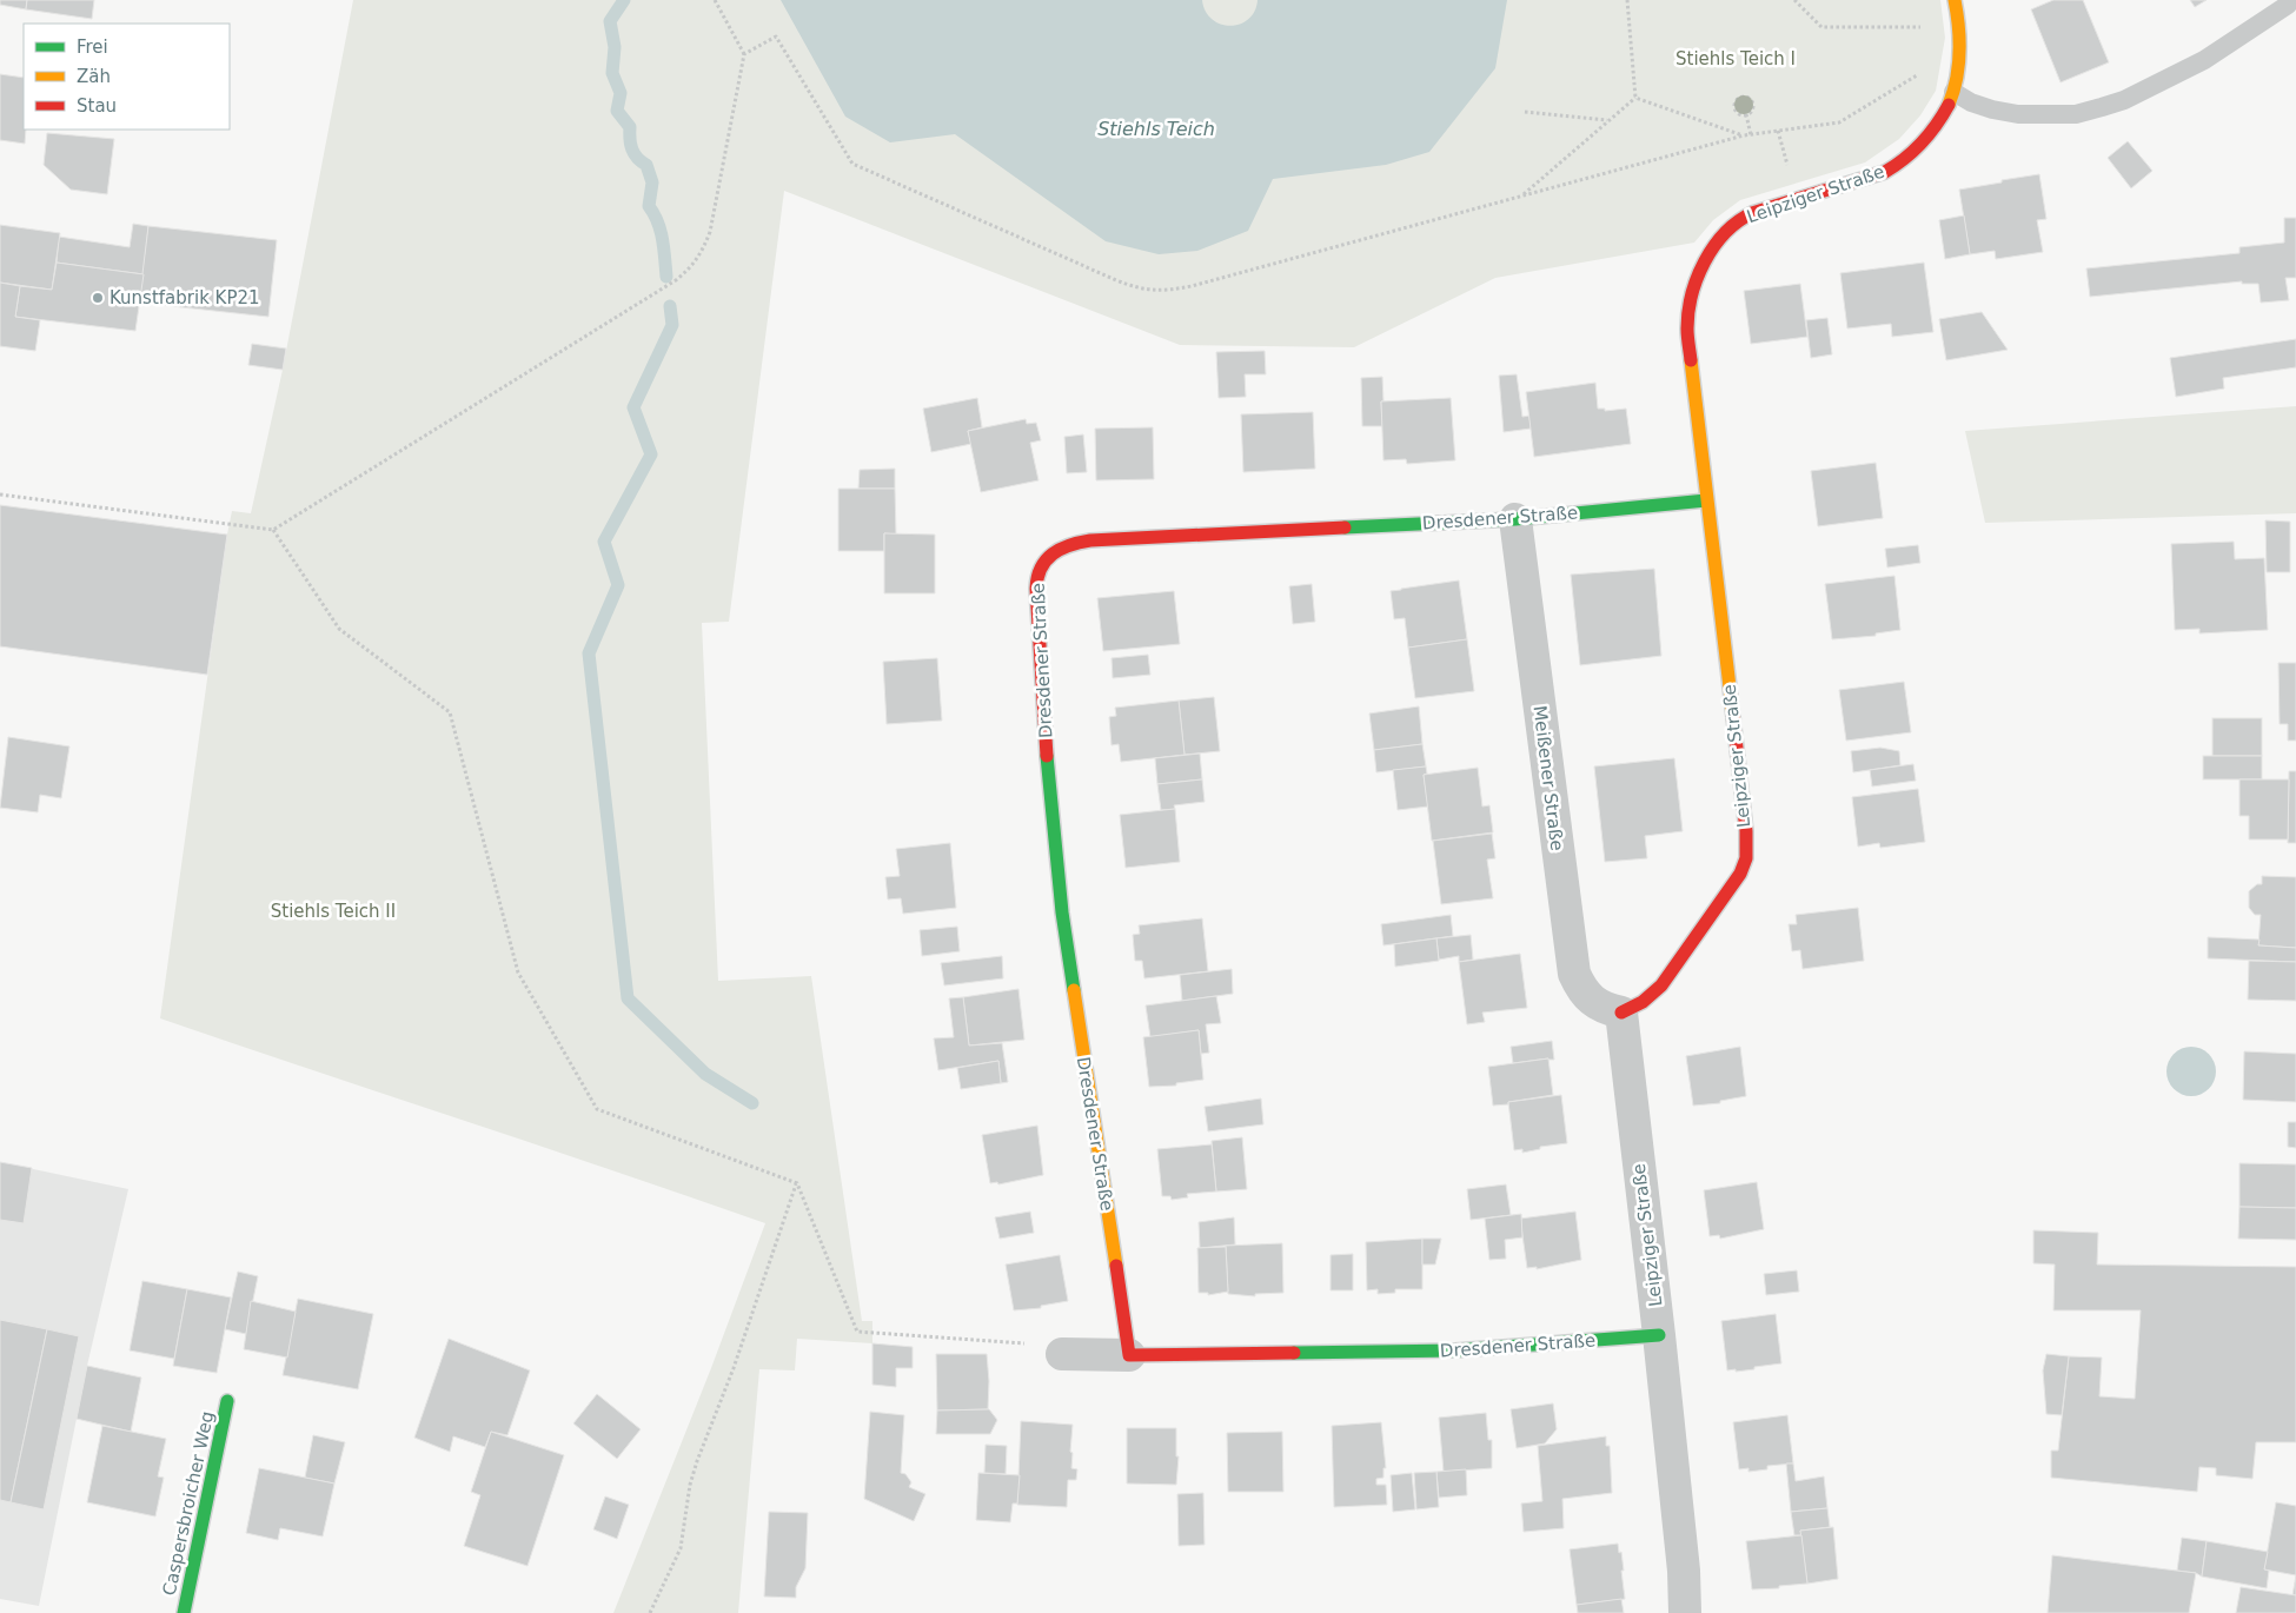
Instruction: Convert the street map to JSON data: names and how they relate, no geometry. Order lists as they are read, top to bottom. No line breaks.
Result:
{"streets":{"street":["Leipziger Straße","Dresdener Straße","Meißener Straße","Caspersbroicher Weg"]},"crossings":[["Leipziger Straße","Dresdener Straße"],["Leipziger Straße","Meißener Straße"],["Dresdener Straße","Meißener Straße"]],"water":["Stiehls Teich"],"parks":["Stiehls Teich I","Stiehls Teich II"],"places":["Kunstfabrik KP21"],"legend":["Frei","Zäh","Stau"]}
